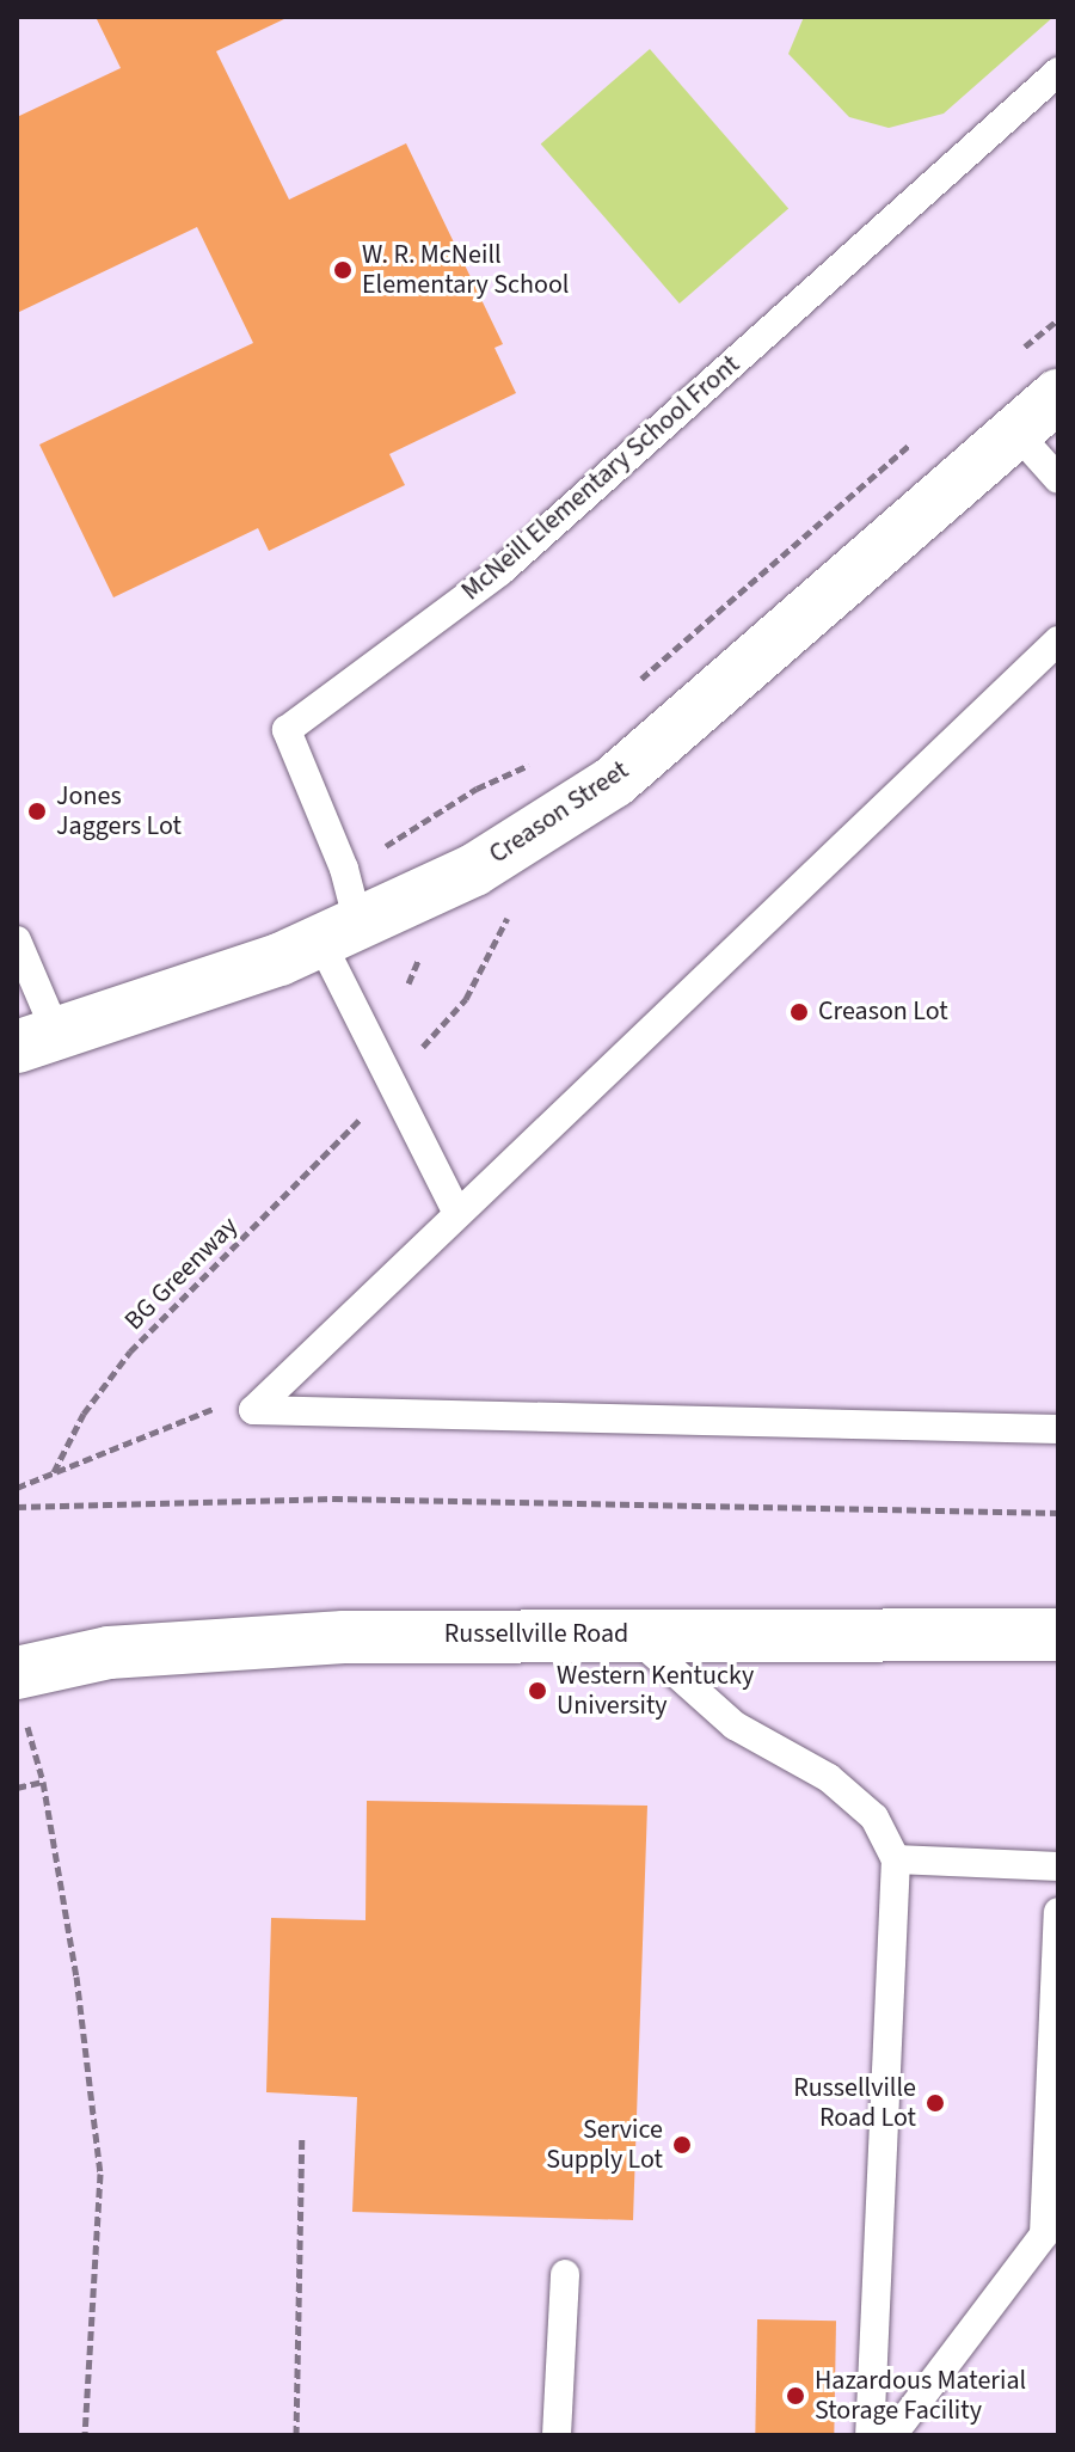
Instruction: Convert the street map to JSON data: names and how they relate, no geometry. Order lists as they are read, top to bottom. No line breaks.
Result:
{"streets":{"street":["Creason Street","Russellville Road"],"lane":["McNeill Elementary School Front"],"path":["BG Greenway"]},"crossings":[["McNeill Elementary School Front","Creason Street"]],"places":["W. R. McNeill Elementary School","Jones Jaggers Lot","Creason Lot","Western Kentucky University","Russellville Road Lot","Service Supply Lot","Hazardous Material Storage Facility"]}
